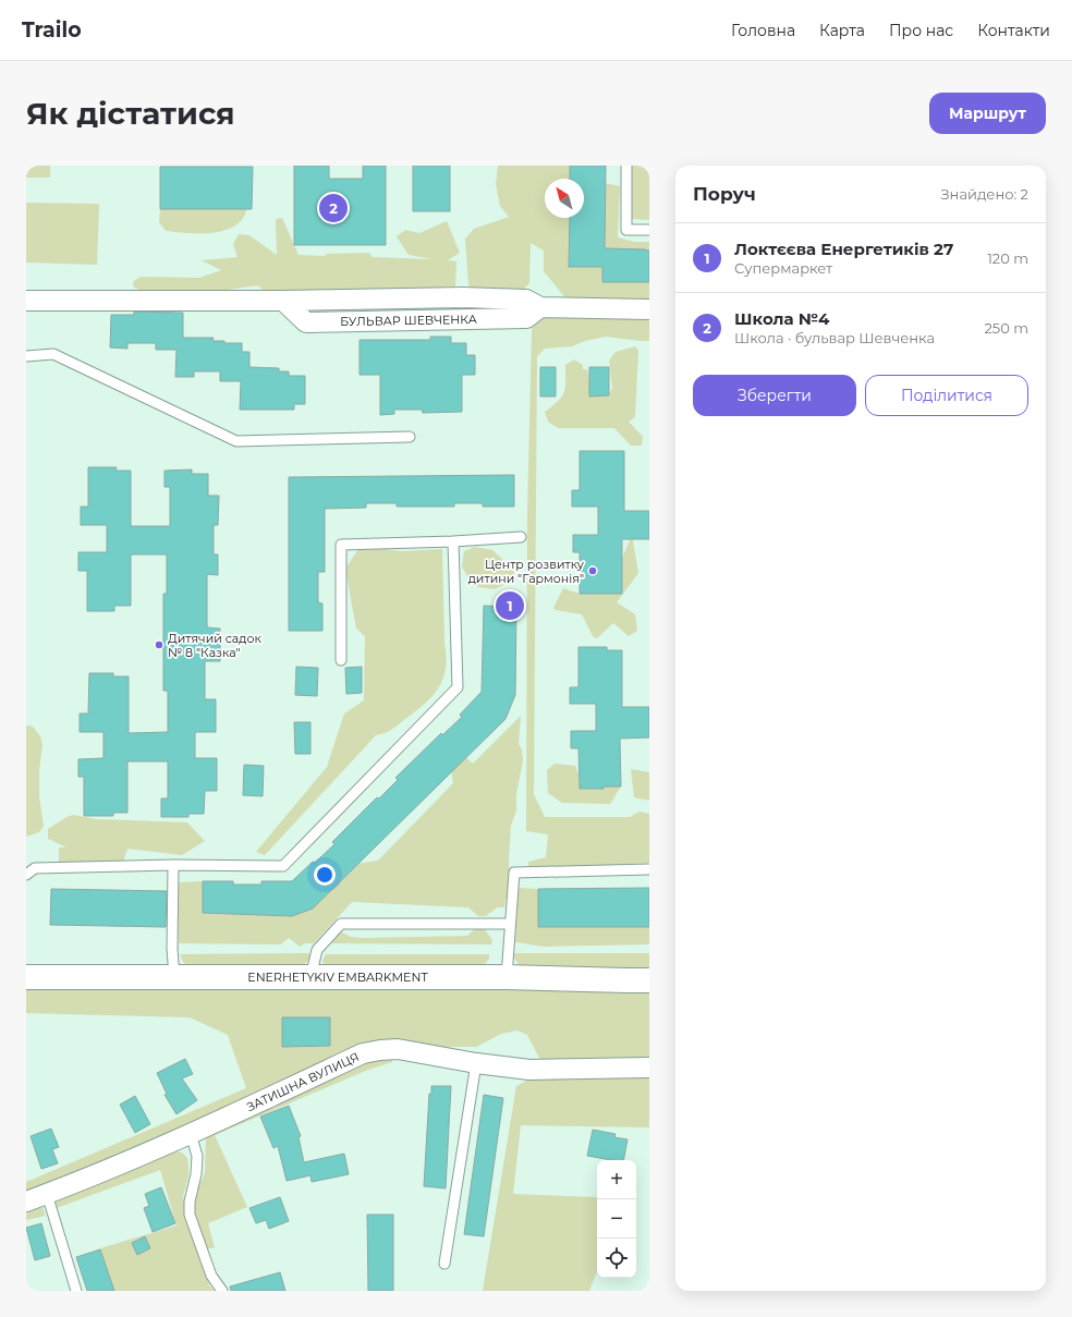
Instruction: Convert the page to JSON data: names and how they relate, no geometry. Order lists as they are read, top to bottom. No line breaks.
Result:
{"streets":{"street":["БУЛЬВАР ШЕВЧЕНКА","ENERHETYKIV EMBARKMENT","ЗАТИШНА ВУЛИЦЯ"]},"places":["Центр розвитку дитини \"Гармонія\"","Дитячий садок № 8 \"Казка\""],"north":"top left","page":{"header":"Trailo","nav":["Головна","Карта","Про нас","Контакти"],"buttons":["Маршрут",["Зберегти","Поділитися"]],"title":"Як дістатися","heading":["Поруч","Знайдено: 2"],"pins":["2","1"],"list":[{"mark":"1","name":"Локтєєва Енергетиків 27","note":"Супермаркет","value":"120 m"},{"mark":"2","name":"Школа №4","note":"Школа · бульвар Шевченка","value":"250 m"}],"map_buttons":["+","−"]}}
